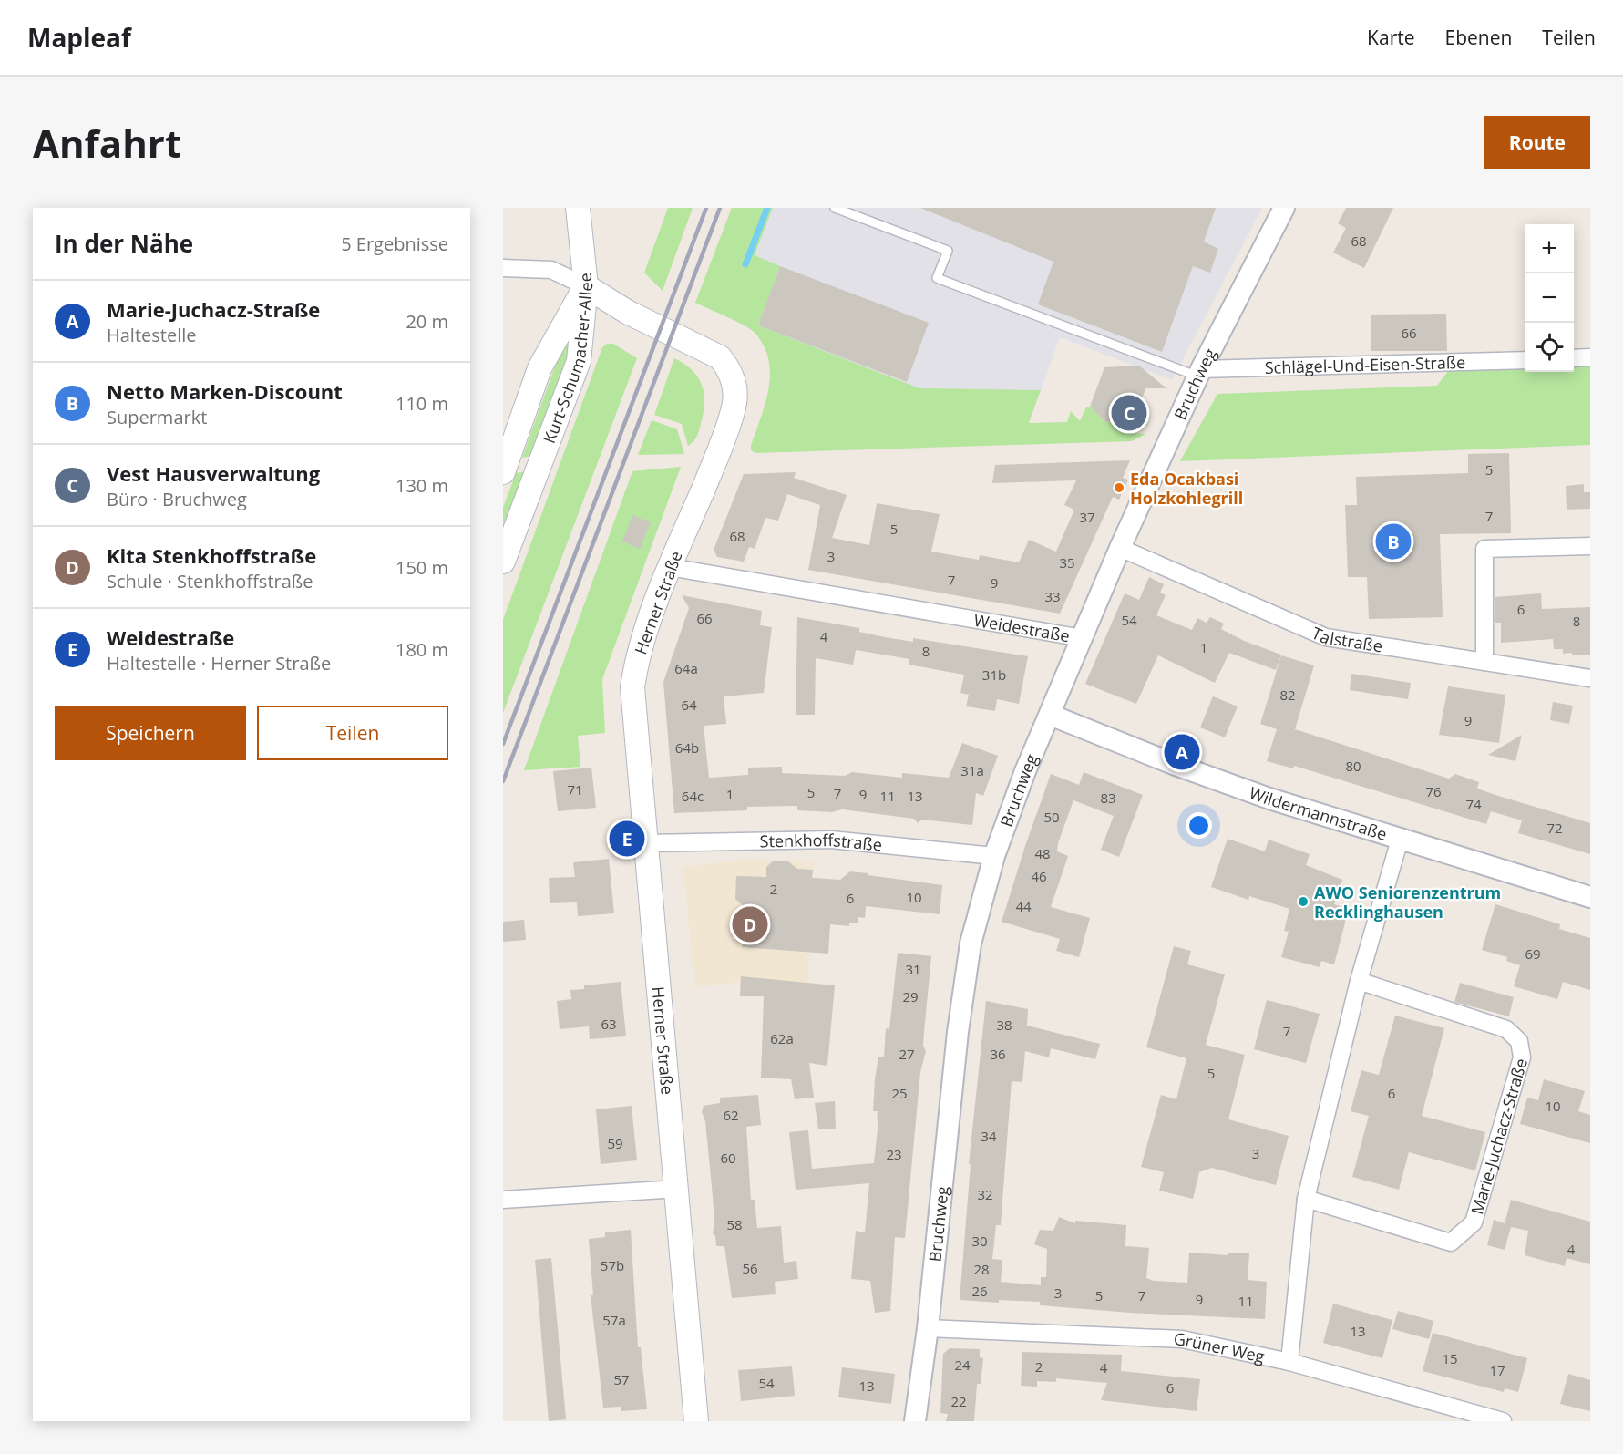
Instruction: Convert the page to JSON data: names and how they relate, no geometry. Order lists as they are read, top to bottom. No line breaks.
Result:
{"streets":{"main road":["Kurt-Schumacher-Allee","Herner Straße"],"street":["Schlägel-Und-Eisen-Straße","Bruchweg","Weidestraße","Talstraße","Wildermannstraße","Stenkhoffstraße","Marie-Juchacz-Straße","Grüner Weg"]},"crossings":[["Schlägel-Und-Eisen-Straße","Bruchweg"],["Kurt-Schumacher-Allee","Herner Straße"],["Bruchweg","Weidestraße"],["Bruchweg","Talstraße"],["Bruchweg","Wildermannstraße"],["Bruchweg","Stenkhoffstraße"],["Bruchweg","Grüner Weg"],["Herner Straße","Weidestraße"],["Herner Straße","Stenkhoffstraße"]],"places":["Eda Ocakbasi Holzkohlegrill","AWO Seniorenzentrum Recklinghausen"],"house_numbers":["68","66","5","7","37","5","68","3","35","7","9","33","6","66","54","8","4","1","8","64a","31b","82","64","9","64b","80","31a","71","76","5","7","1","9","64c","11","13","83","74","50","72","48","46","2","10","6","44","69","31","29","63","38","7","62a","27","36","5","25","6","10","62","34","59","3","23","60","32","58","30","4","57b","56","28","26","3","5","7","9","11","57a","13","15","24","2","4","17","57","54","13","6","22"],"page":{"header":"Mapleaf","nav":["Karte","Ebenen","Teilen"],"buttons":["Route",["Speichern","Teilen"]],"title":"Anfahrt","heading":["In der Nähe","5 Ergebnisse"],"map_buttons":["+","−"],"list":[{"mark":"A","name":"Marie-Juchacz-Straße","note":"Haltestelle","value":"20 m"},{"mark":"B","name":"Netto Marken-Discount","note":"Supermarkt","value":"110 m"},{"mark":"C","name":"Vest Hausverwaltung","note":"Büro · Bruchweg","value":"130 m"},{"mark":"D","name":"Kita Stenkhoffstraße","note":"Schule · Stenkhoffstraße","value":"150 m"},{"mark":"E","name":"Weidestraße","note":"Haltestelle · Herner Straße","value":"180 m"}],"pins":["C","B","A","E","D"]}}
